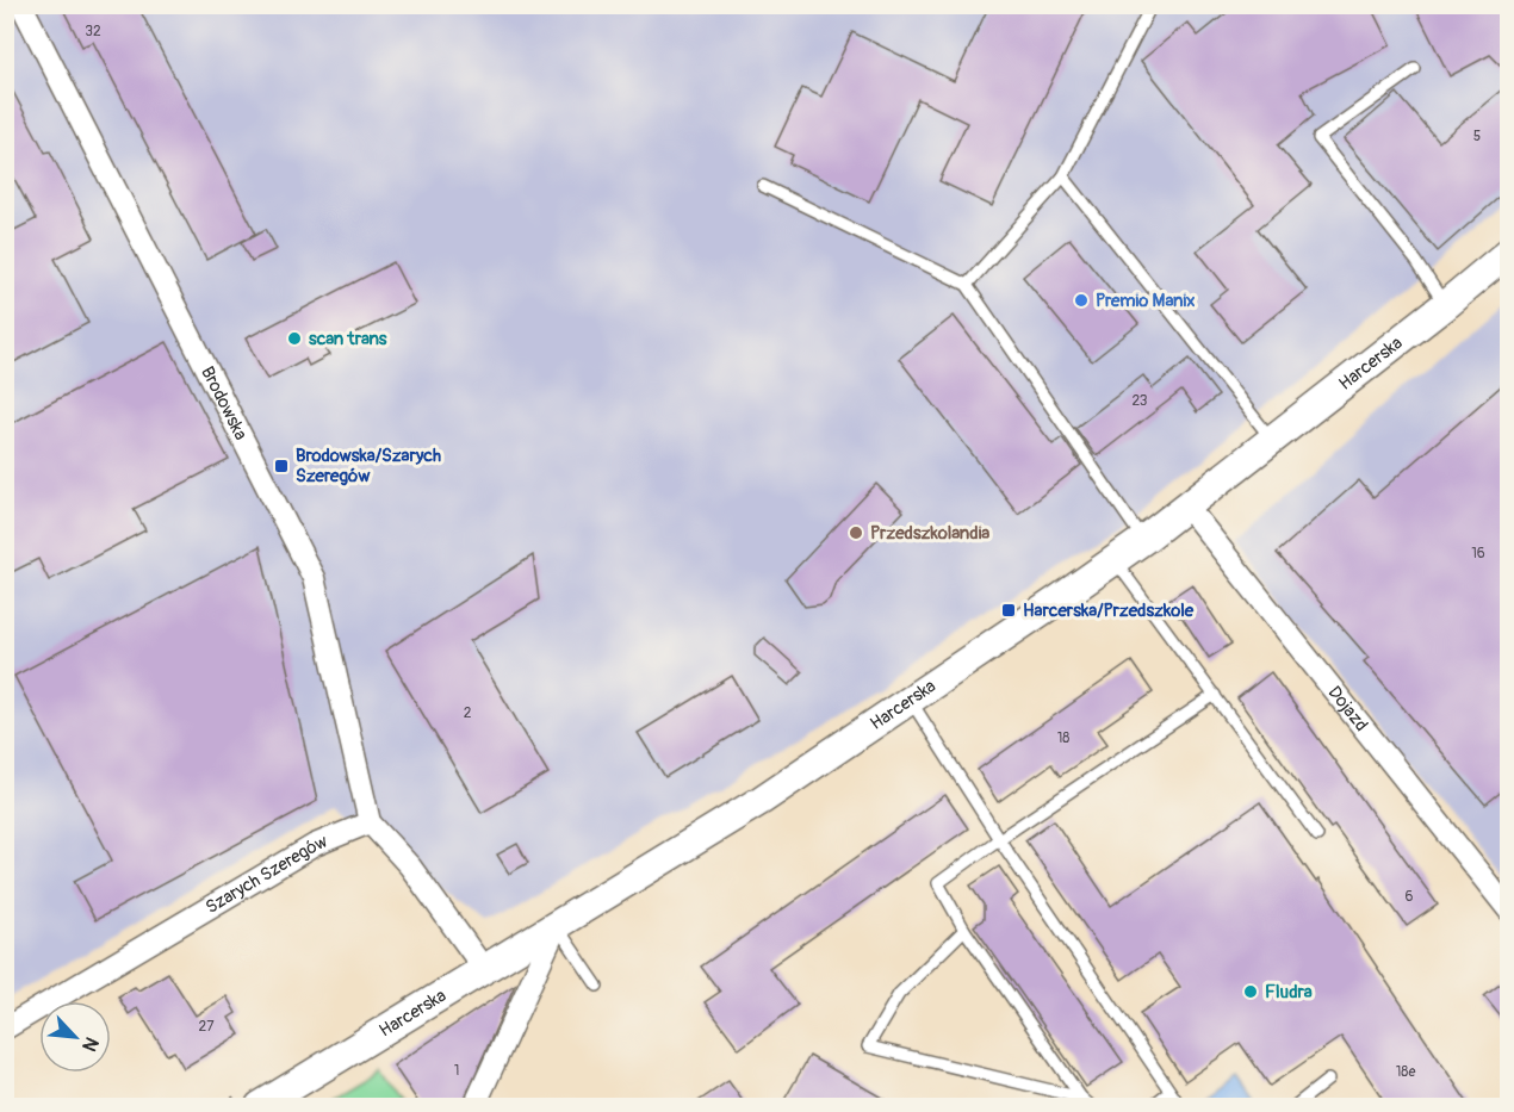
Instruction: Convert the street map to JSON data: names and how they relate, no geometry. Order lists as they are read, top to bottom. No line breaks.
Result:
{"streets":{"street":["Harcerska","Brodowska","Dojazd","Szarych Szeregów"]},"crossings":[["Harcerska","Dojazd"],["Brodowska","Szarych Szeregów"]],"places":{"other":["Premio Manix","scan trans","Przedszkolandia","Fludra"],"transit":["Brodowska/Szarych Szeregów","Harcerska/Przedszkole"]},"house_numbers":["32","5","23","16","2","18","6","27","1","18e"],"north":"bottom right"}
